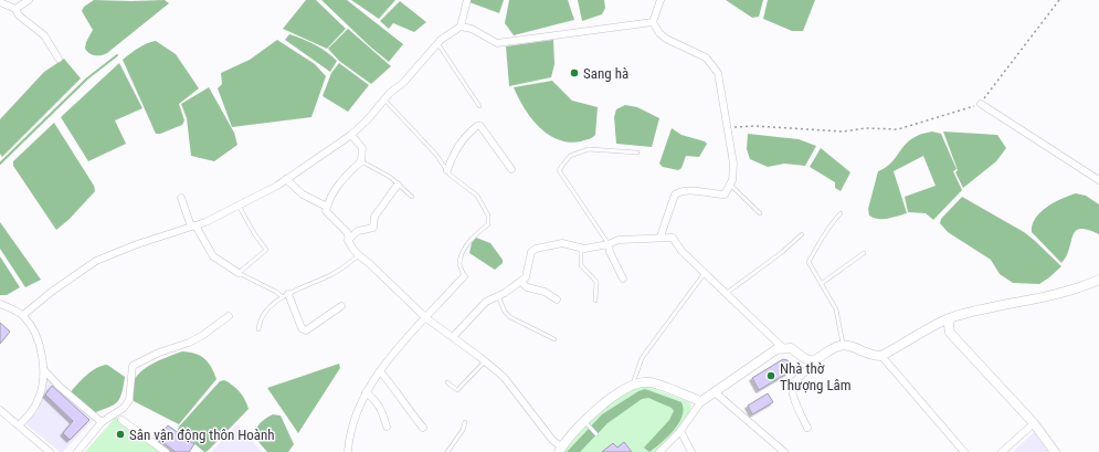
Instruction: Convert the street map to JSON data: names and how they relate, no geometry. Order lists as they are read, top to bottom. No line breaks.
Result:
{"places":["Sang hà","Nhà thờ Thượng Lâm","Sân vận động thôn Hoành"]}
